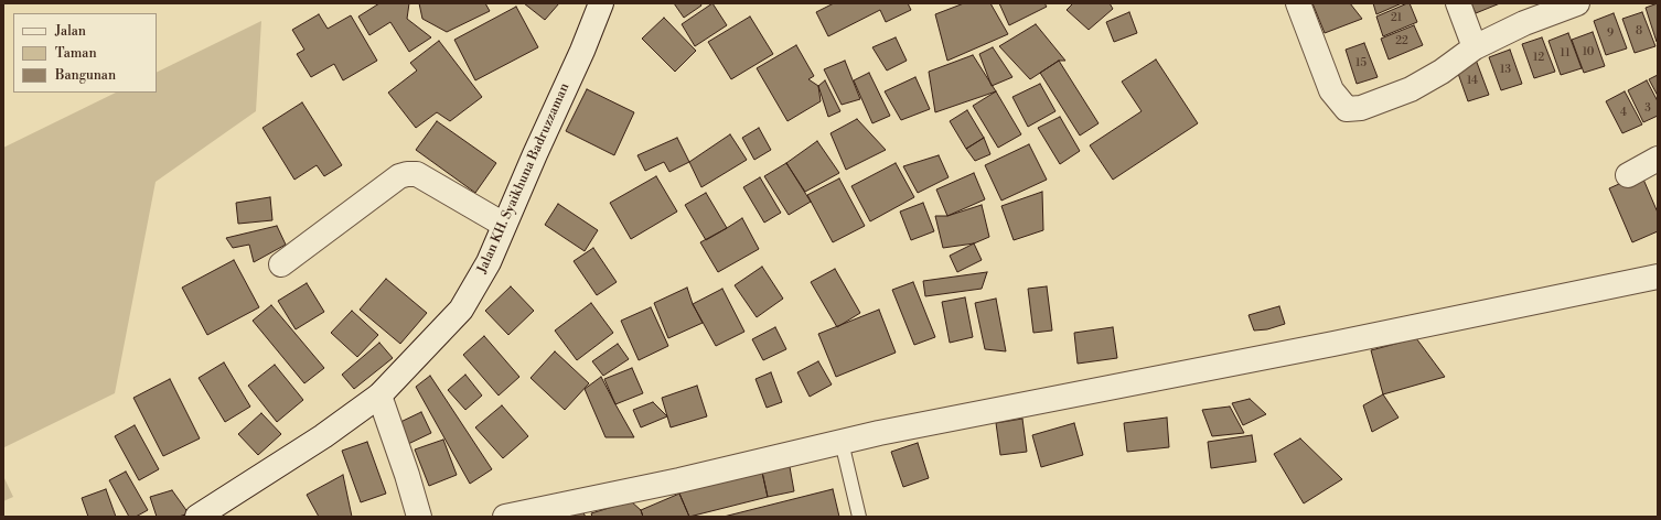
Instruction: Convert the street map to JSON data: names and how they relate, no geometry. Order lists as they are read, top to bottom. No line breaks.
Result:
{"streets":{"street":["Jalan KH. Syaikhuna Badruzzaman"]},"house_numbers":["21","8","9","22","10","11","12","15","13","14","3","4"],"legend":["Jalan","Taman","Bangunan"]}
